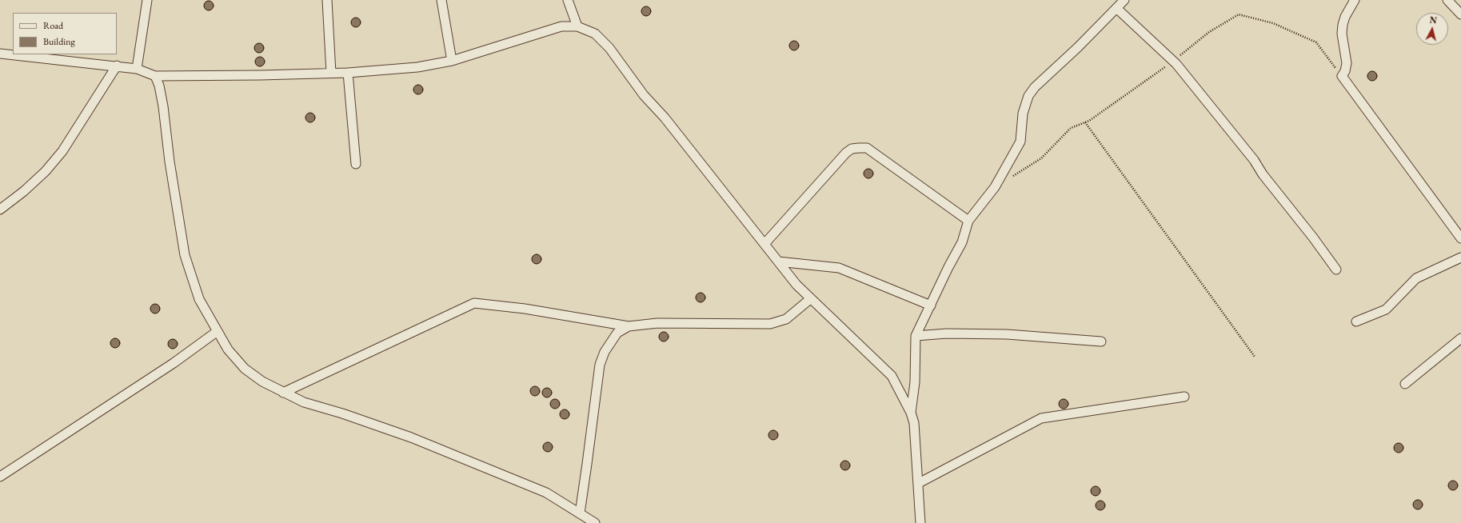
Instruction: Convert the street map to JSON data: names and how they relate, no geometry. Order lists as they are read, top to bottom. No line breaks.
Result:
{"legend":["Road","Building"],"north":"top"}
